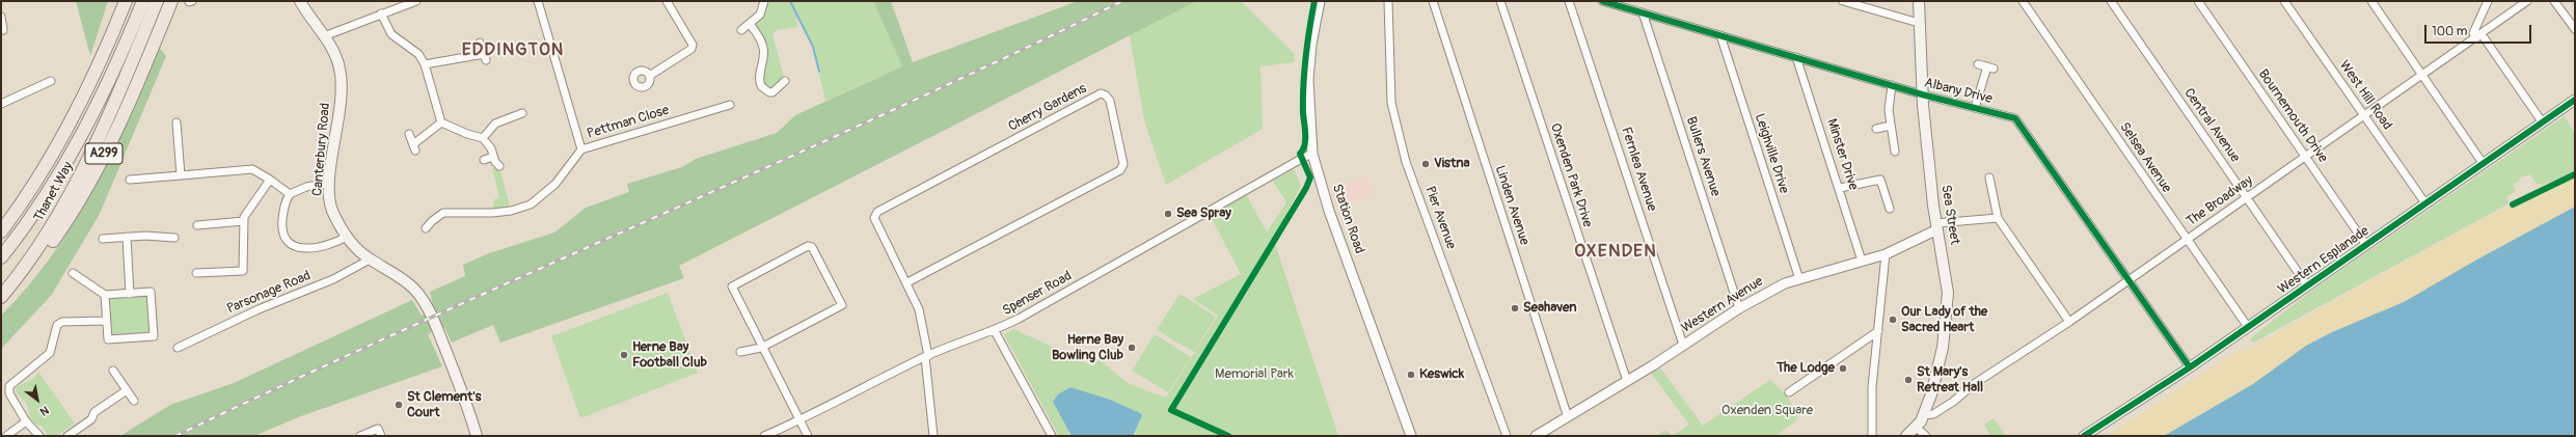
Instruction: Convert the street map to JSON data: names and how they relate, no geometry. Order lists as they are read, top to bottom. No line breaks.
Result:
{"streets":{"highway":["A299","Thanet Way"],"main road":["Canterbury Road","Sea Street"],"street":["Albany Drive","West Hill Road","Cherry Gardens","Bournemouth Drive","Pettman Close","Central Avenue","Leighville Drive","Minster Drive","Bullers Avenue","Selsea Avenue","Fernlea Avenue","Oxenden Park Drive","The Broadway","Linden Avenue","Pier Avenue","Station Road","Western Esplanade","Parsonage Road","Spenser Road","Western Avenue"]},"crossings":[["Albany Drive","Leighville Drive"],["Albany Drive","Minster Drive"],["Albany Drive","Bullers Avenue"],["Albany Drive","The Broadway"],["Albany Drive","Sea Street"],["Albany Drive","Western Esplanade"],["West Hill Road","The Broadway"],["West Hill Road","Western Esplanade"],["Cherry Gardens","Spenser Road"],["Bournemouth Drive","The Broadway"],["Bournemouth Drive","Western Esplanade"],["Central Avenue","The Broadway"],["Central Avenue","Western Esplanade"],["Canterbury Road","Parsonage Road"],["A299","Thanet Way"],["Leighville Drive","Western Avenue"],["Minster Drive","Western Avenue"],["Bullers Avenue","Western Avenue"],["Selsea Avenue","The Broadway"],["Selsea Avenue","Western Esplanade"],["Fernlea Avenue","Western Avenue"],["Oxenden Park Drive","Western Avenue"],["The Broadway","Sea Street"],["Linden Avenue","Western Avenue"],["Sea Street","Western Avenue"],["Station Road","Spenser Road"]],"districts":["EDDINGTON","OXENDEN"],"parks":["Memorial Park","Oxenden Square"],"places":["Vistna","Sea Spray","Seahaven","Our Lady of the Sacred Heart","Herne Bay Bowling Club","Herne Bay Football Club","The Lodge","Keswick","St Mary's Retreat Hall","St Clement's Court"],"scale_bar":"100 m","north":"bottom right"}
